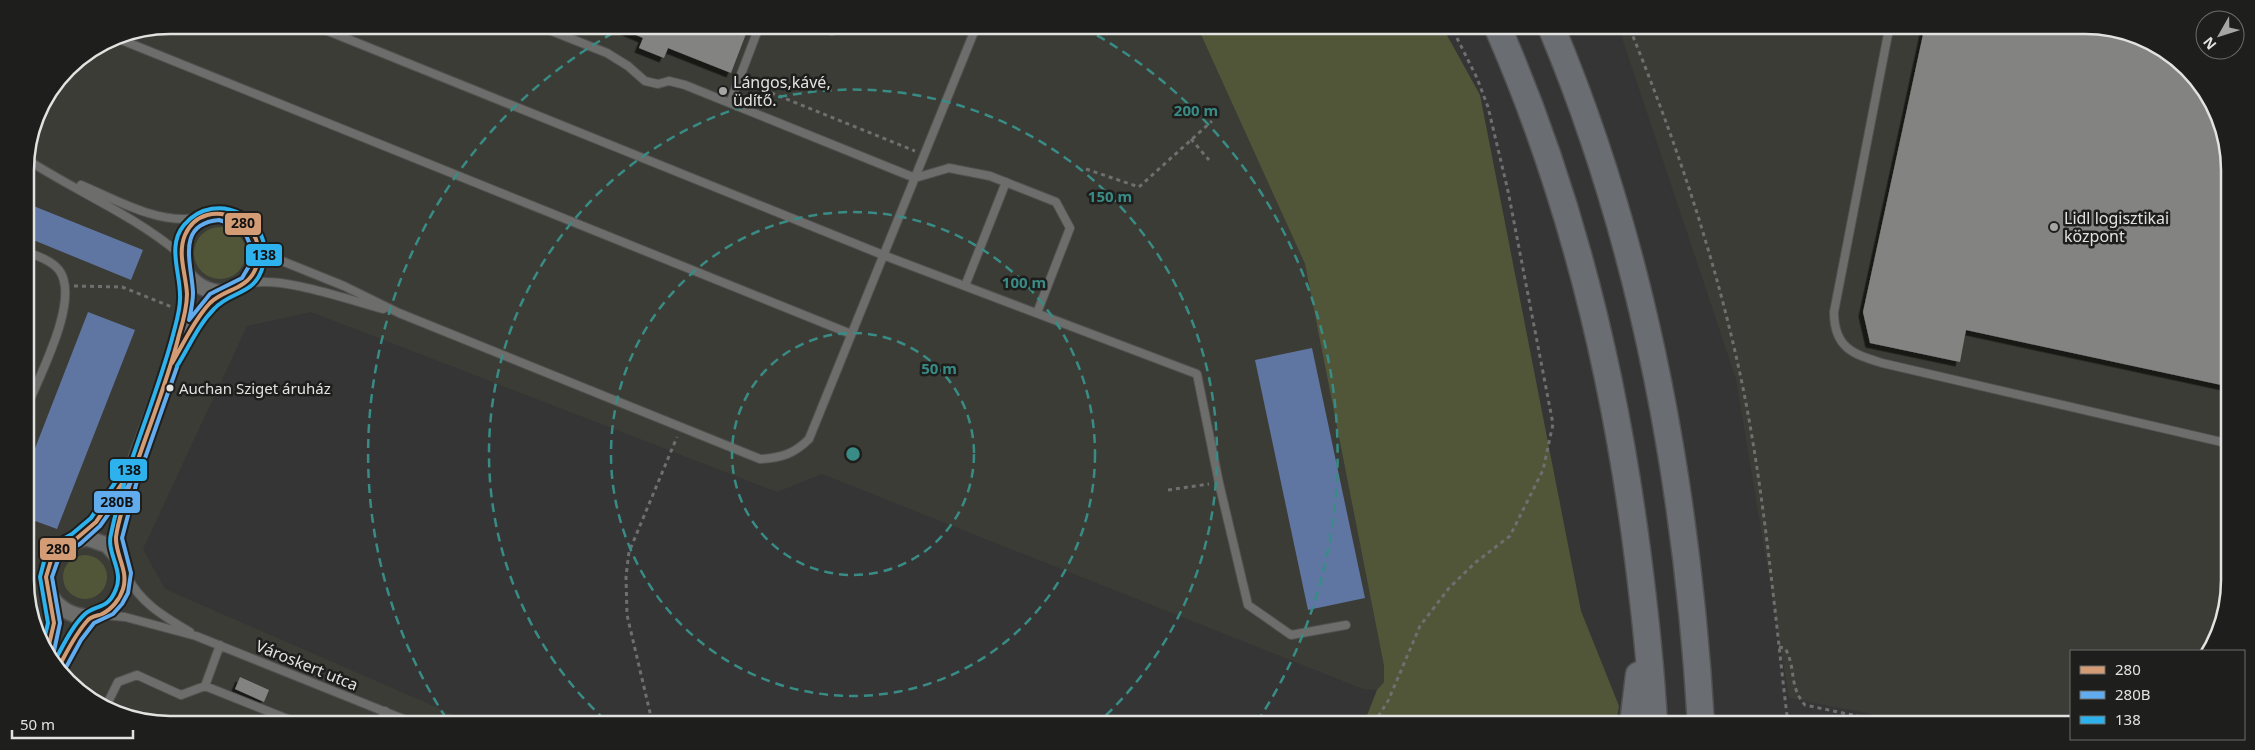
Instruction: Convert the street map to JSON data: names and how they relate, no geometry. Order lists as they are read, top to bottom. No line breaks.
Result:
{"streets":{"lane":["Városkert utca"]},"places":["Lángos,kávé, üdítő.","Lidl logisztikai központ","Auchan Sziget áruház"],"lines":["transit line 138","transit line 280","transit line 280B"],"legend":["280","280B","138"],"scale_bar":"50 m","north":"bottom left","rings":["200 m","150 m","100 m","50 m"]}
